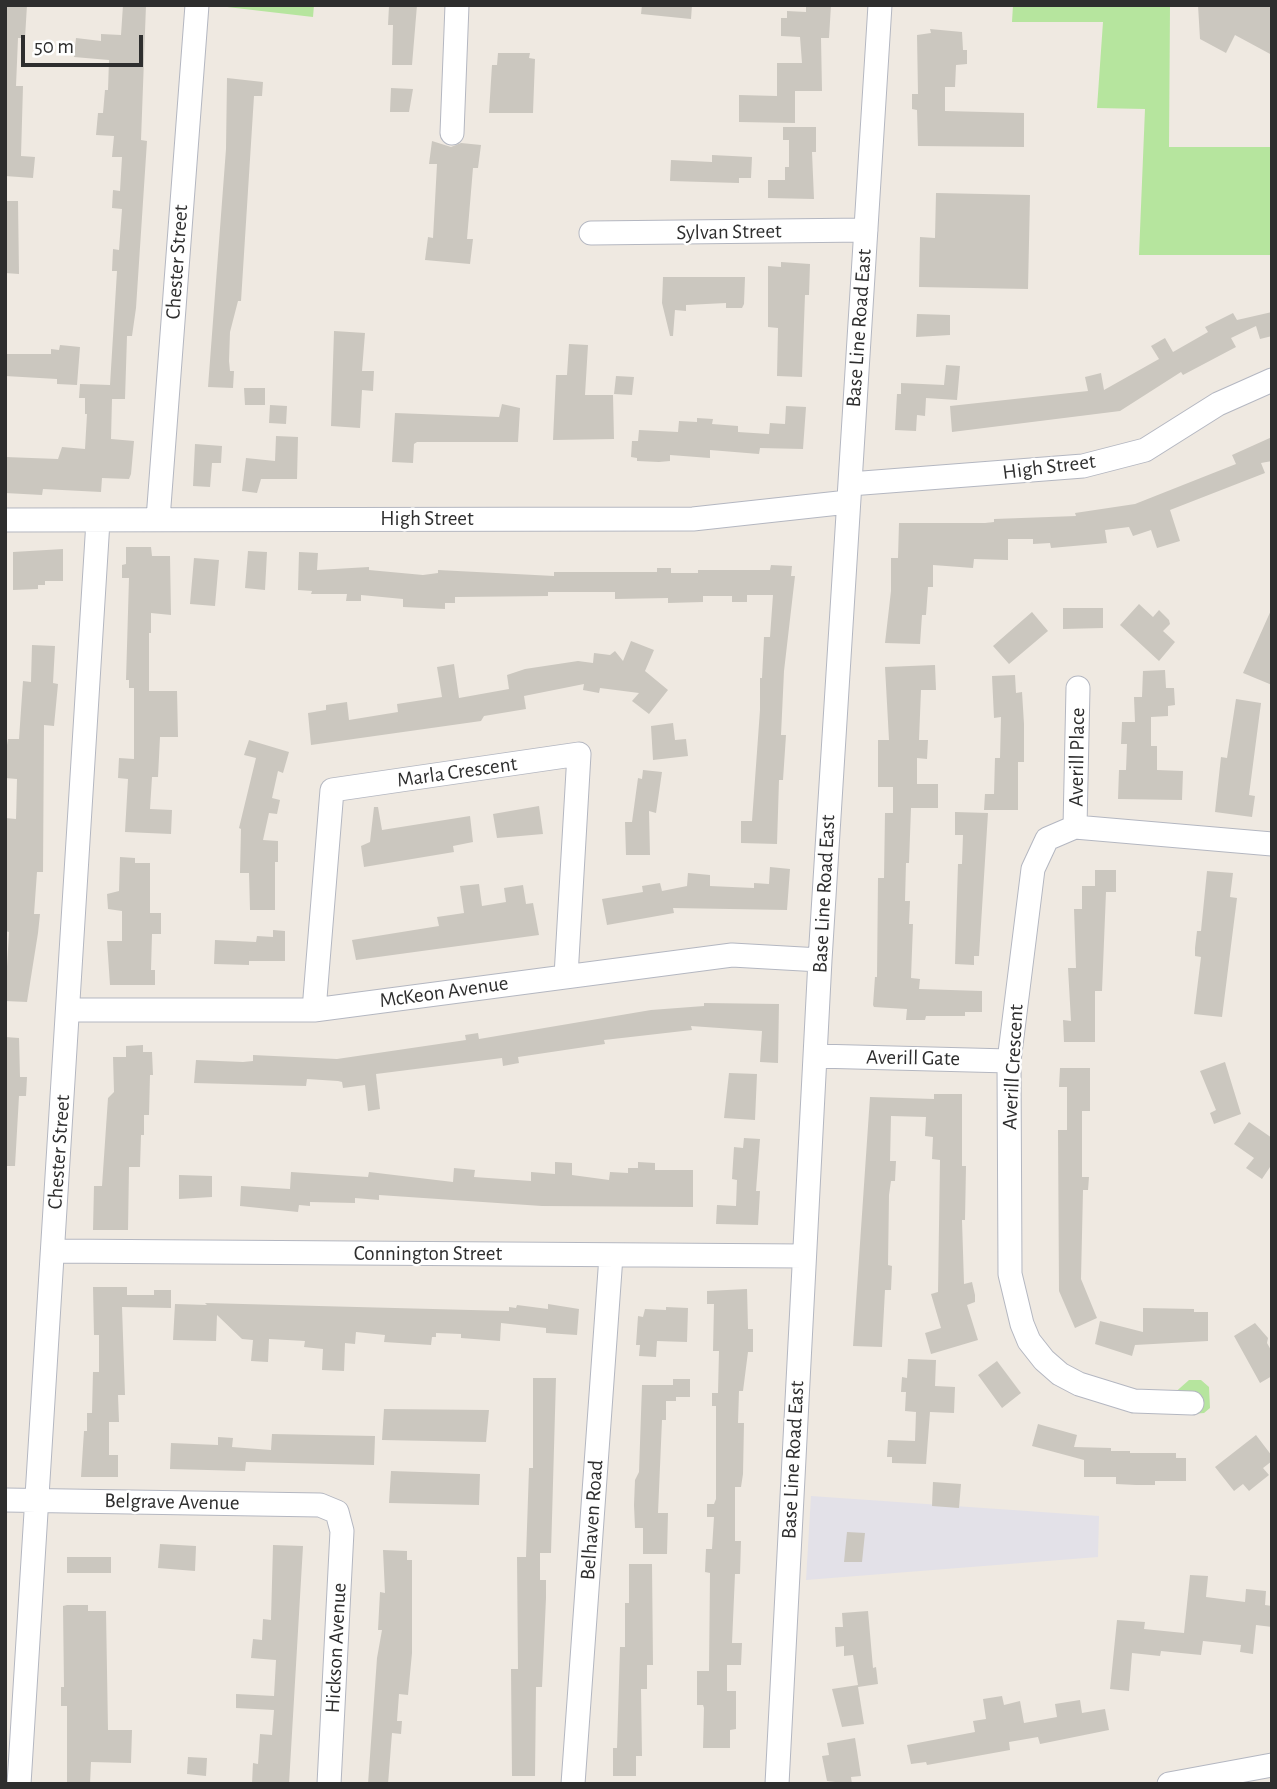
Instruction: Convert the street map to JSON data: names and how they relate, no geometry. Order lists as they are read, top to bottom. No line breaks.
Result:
{"streets":{"street":["Sylvan Street","Chester Street","Base Line Road East","High Street","Averill Place","Marla Crescent","McKeon Avenue","Averill Gate","Averill Crescent","Connington Street","Belgrave Avenue","Belhaven Road","Hickson Avenue"]},"crossings":[["Sylvan Street","Base Line Road East"],["Chester Street","High Street"],["Chester Street","McKeon Avenue"],["Chester Street","Connington Street"],["Chester Street","Belgrave Avenue"],["Base Line Road East","High Street"],["Base Line Road East","McKeon Avenue"],["Base Line Road East","Averill Gate"],["Base Line Road East","Connington Street"],["Averill Place","Averill Crescent"],["Marla Crescent","McKeon Avenue"],["Averill Gate","Averill Crescent"],["Connington Street","Belhaven Road"],["Belgrave Avenue","Hickson Avenue"]],"scale_bar":"50 m"}
